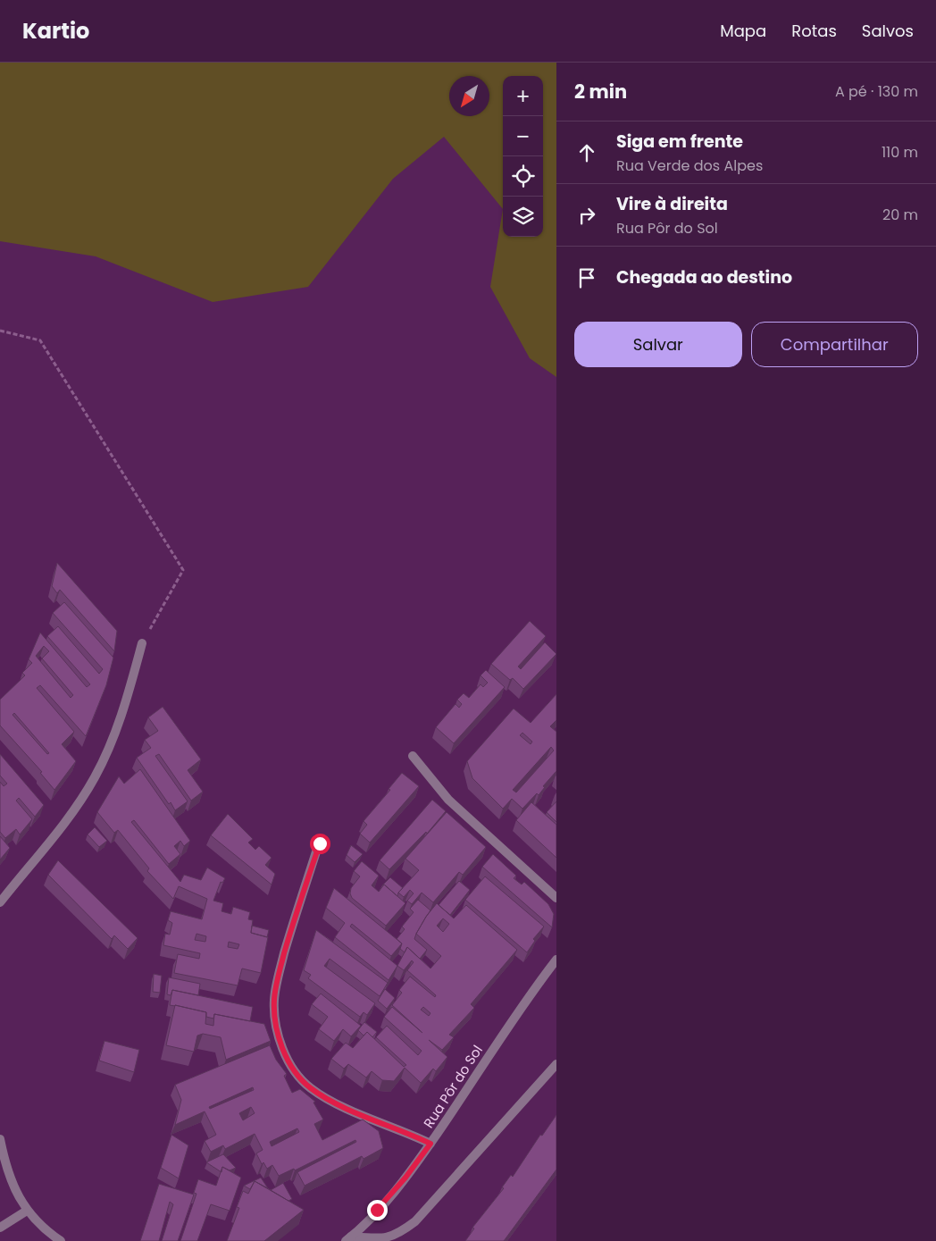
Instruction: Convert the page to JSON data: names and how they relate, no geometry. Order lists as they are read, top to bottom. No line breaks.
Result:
{"streets":{"street":["Rua Pôr do Sol"]},"north":"bottom left","page":{"header":"Kartio","nav":["Mapa","Rotas","Salvos"],"heading":["2 min","A pé · 130 m"],"map_buttons":["+","−"],"list":[["Siga em frente","Rua Verde dos Alpes","110 m"],["Vire à direita","Rua Pôr do Sol","20 m"],"Chegada ao destino"],"buttons":["Salvar","Compartilhar"]}}
